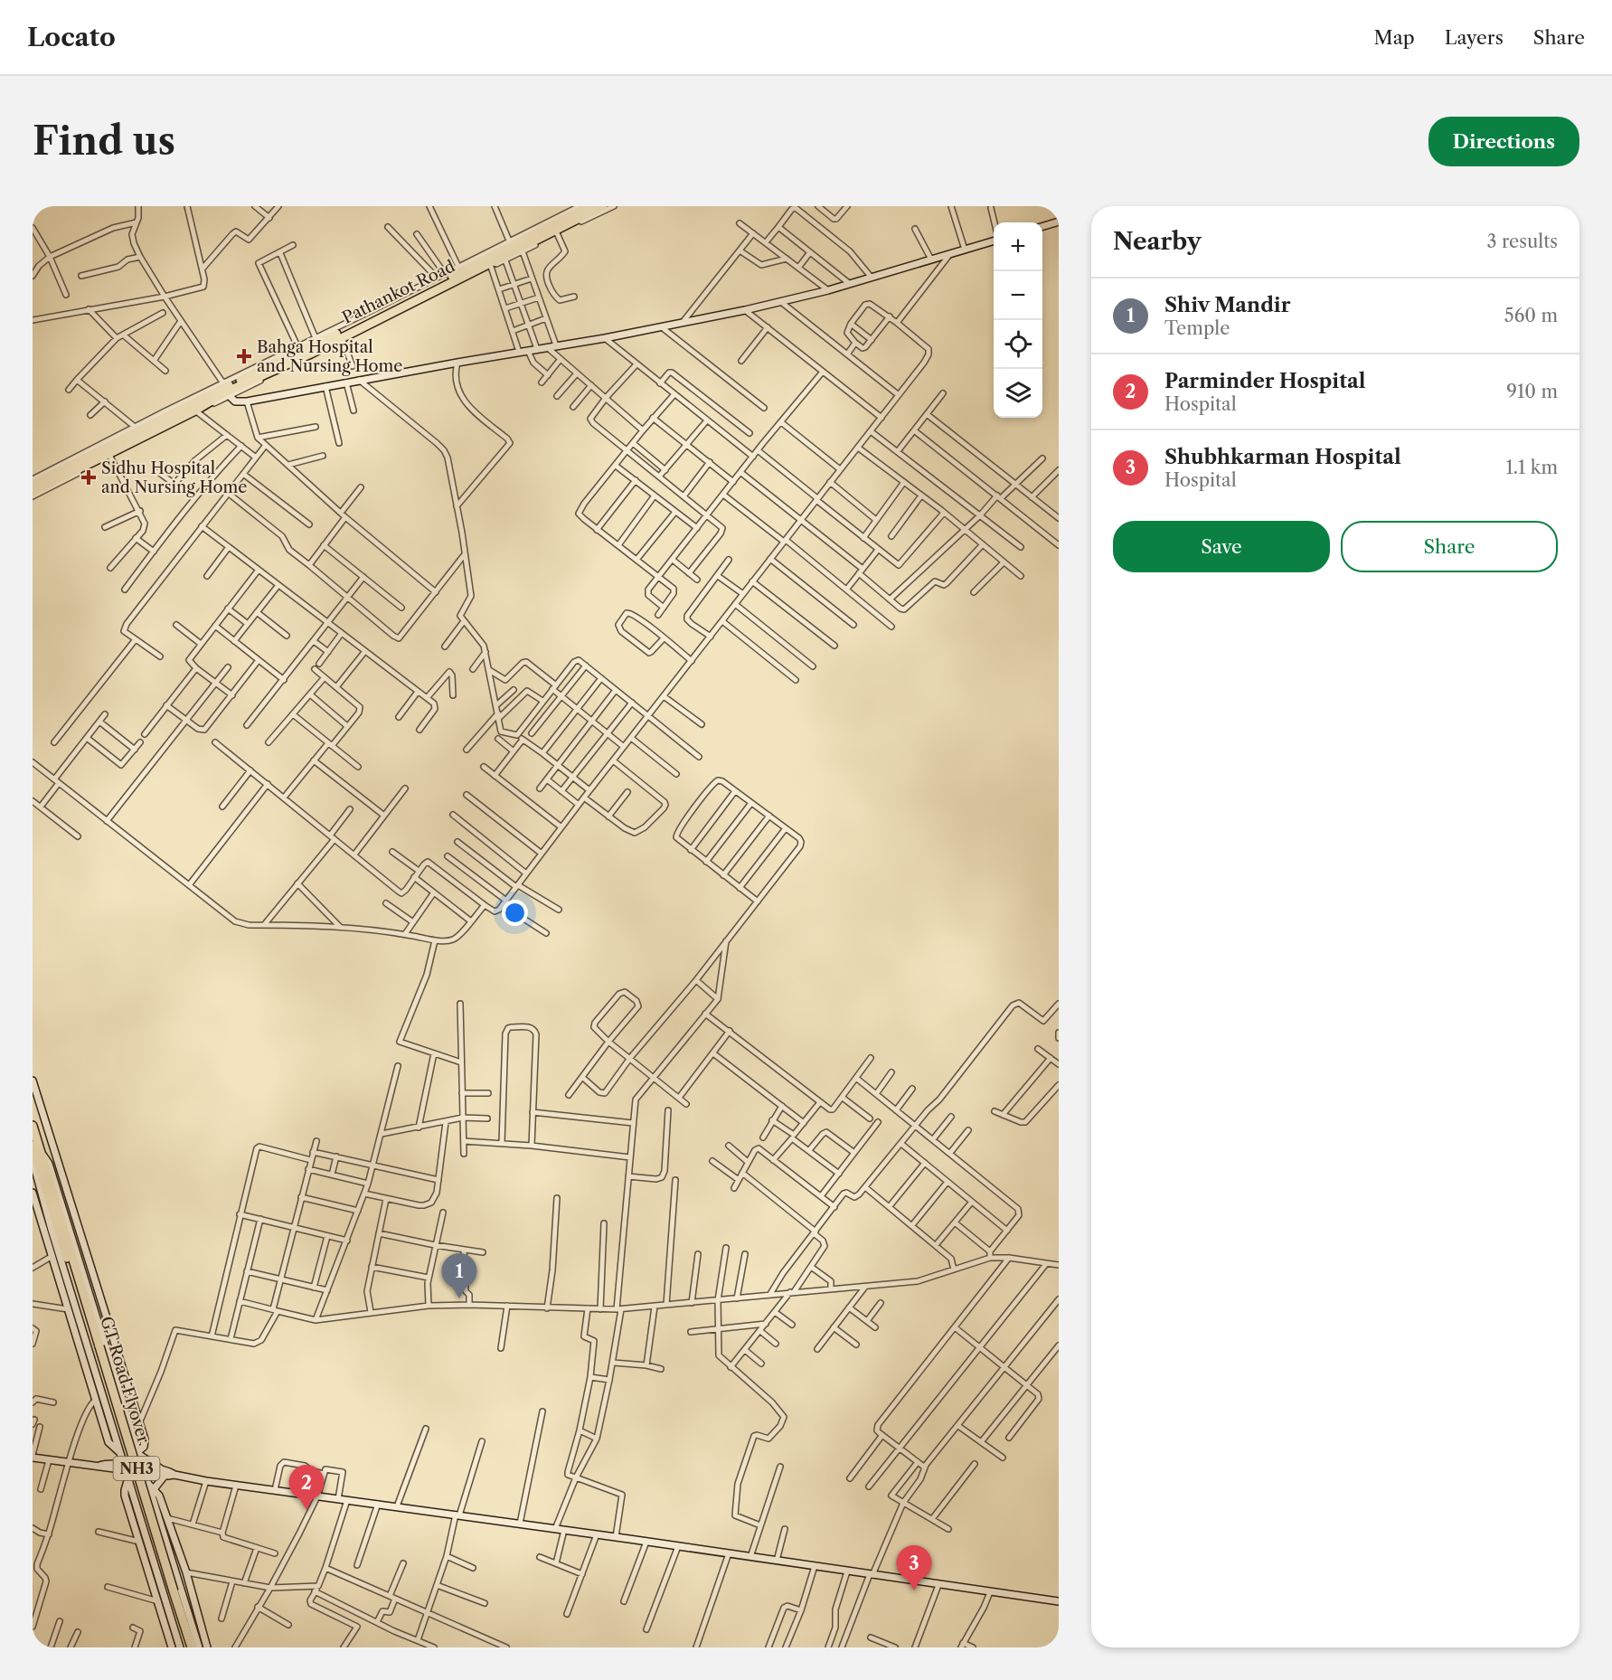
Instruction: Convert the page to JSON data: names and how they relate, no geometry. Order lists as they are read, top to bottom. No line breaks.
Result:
{"streets":{"highway":["Pathankot Road","GT Road Flyover","NH3"]},"crossings":[["GT Road Flyover","NH3"]],"places":{"health":["Bahga Hospital and Nursing Home","Sidhu Hospital and Nursing Home"]},"page":{"header":"Locato","nav":["Map","Layers","Share"],"buttons":["Directions",["Save","Share"]],"title":"Find us","heading":["Nearby","3 results"],"map_buttons":["+","−"],"list":[{"mark":"1","name":"Shiv Mandir","note":"Temple","value":"560 m"},{"mark":"2","name":"Parminder Hospital","note":"Hospital","value":"910 m"},{"mark":"3","name":"Shubhkarman Hospital","note":"Hospital","value":"1.1 km"}],"pins":["1","2","3"]}}
